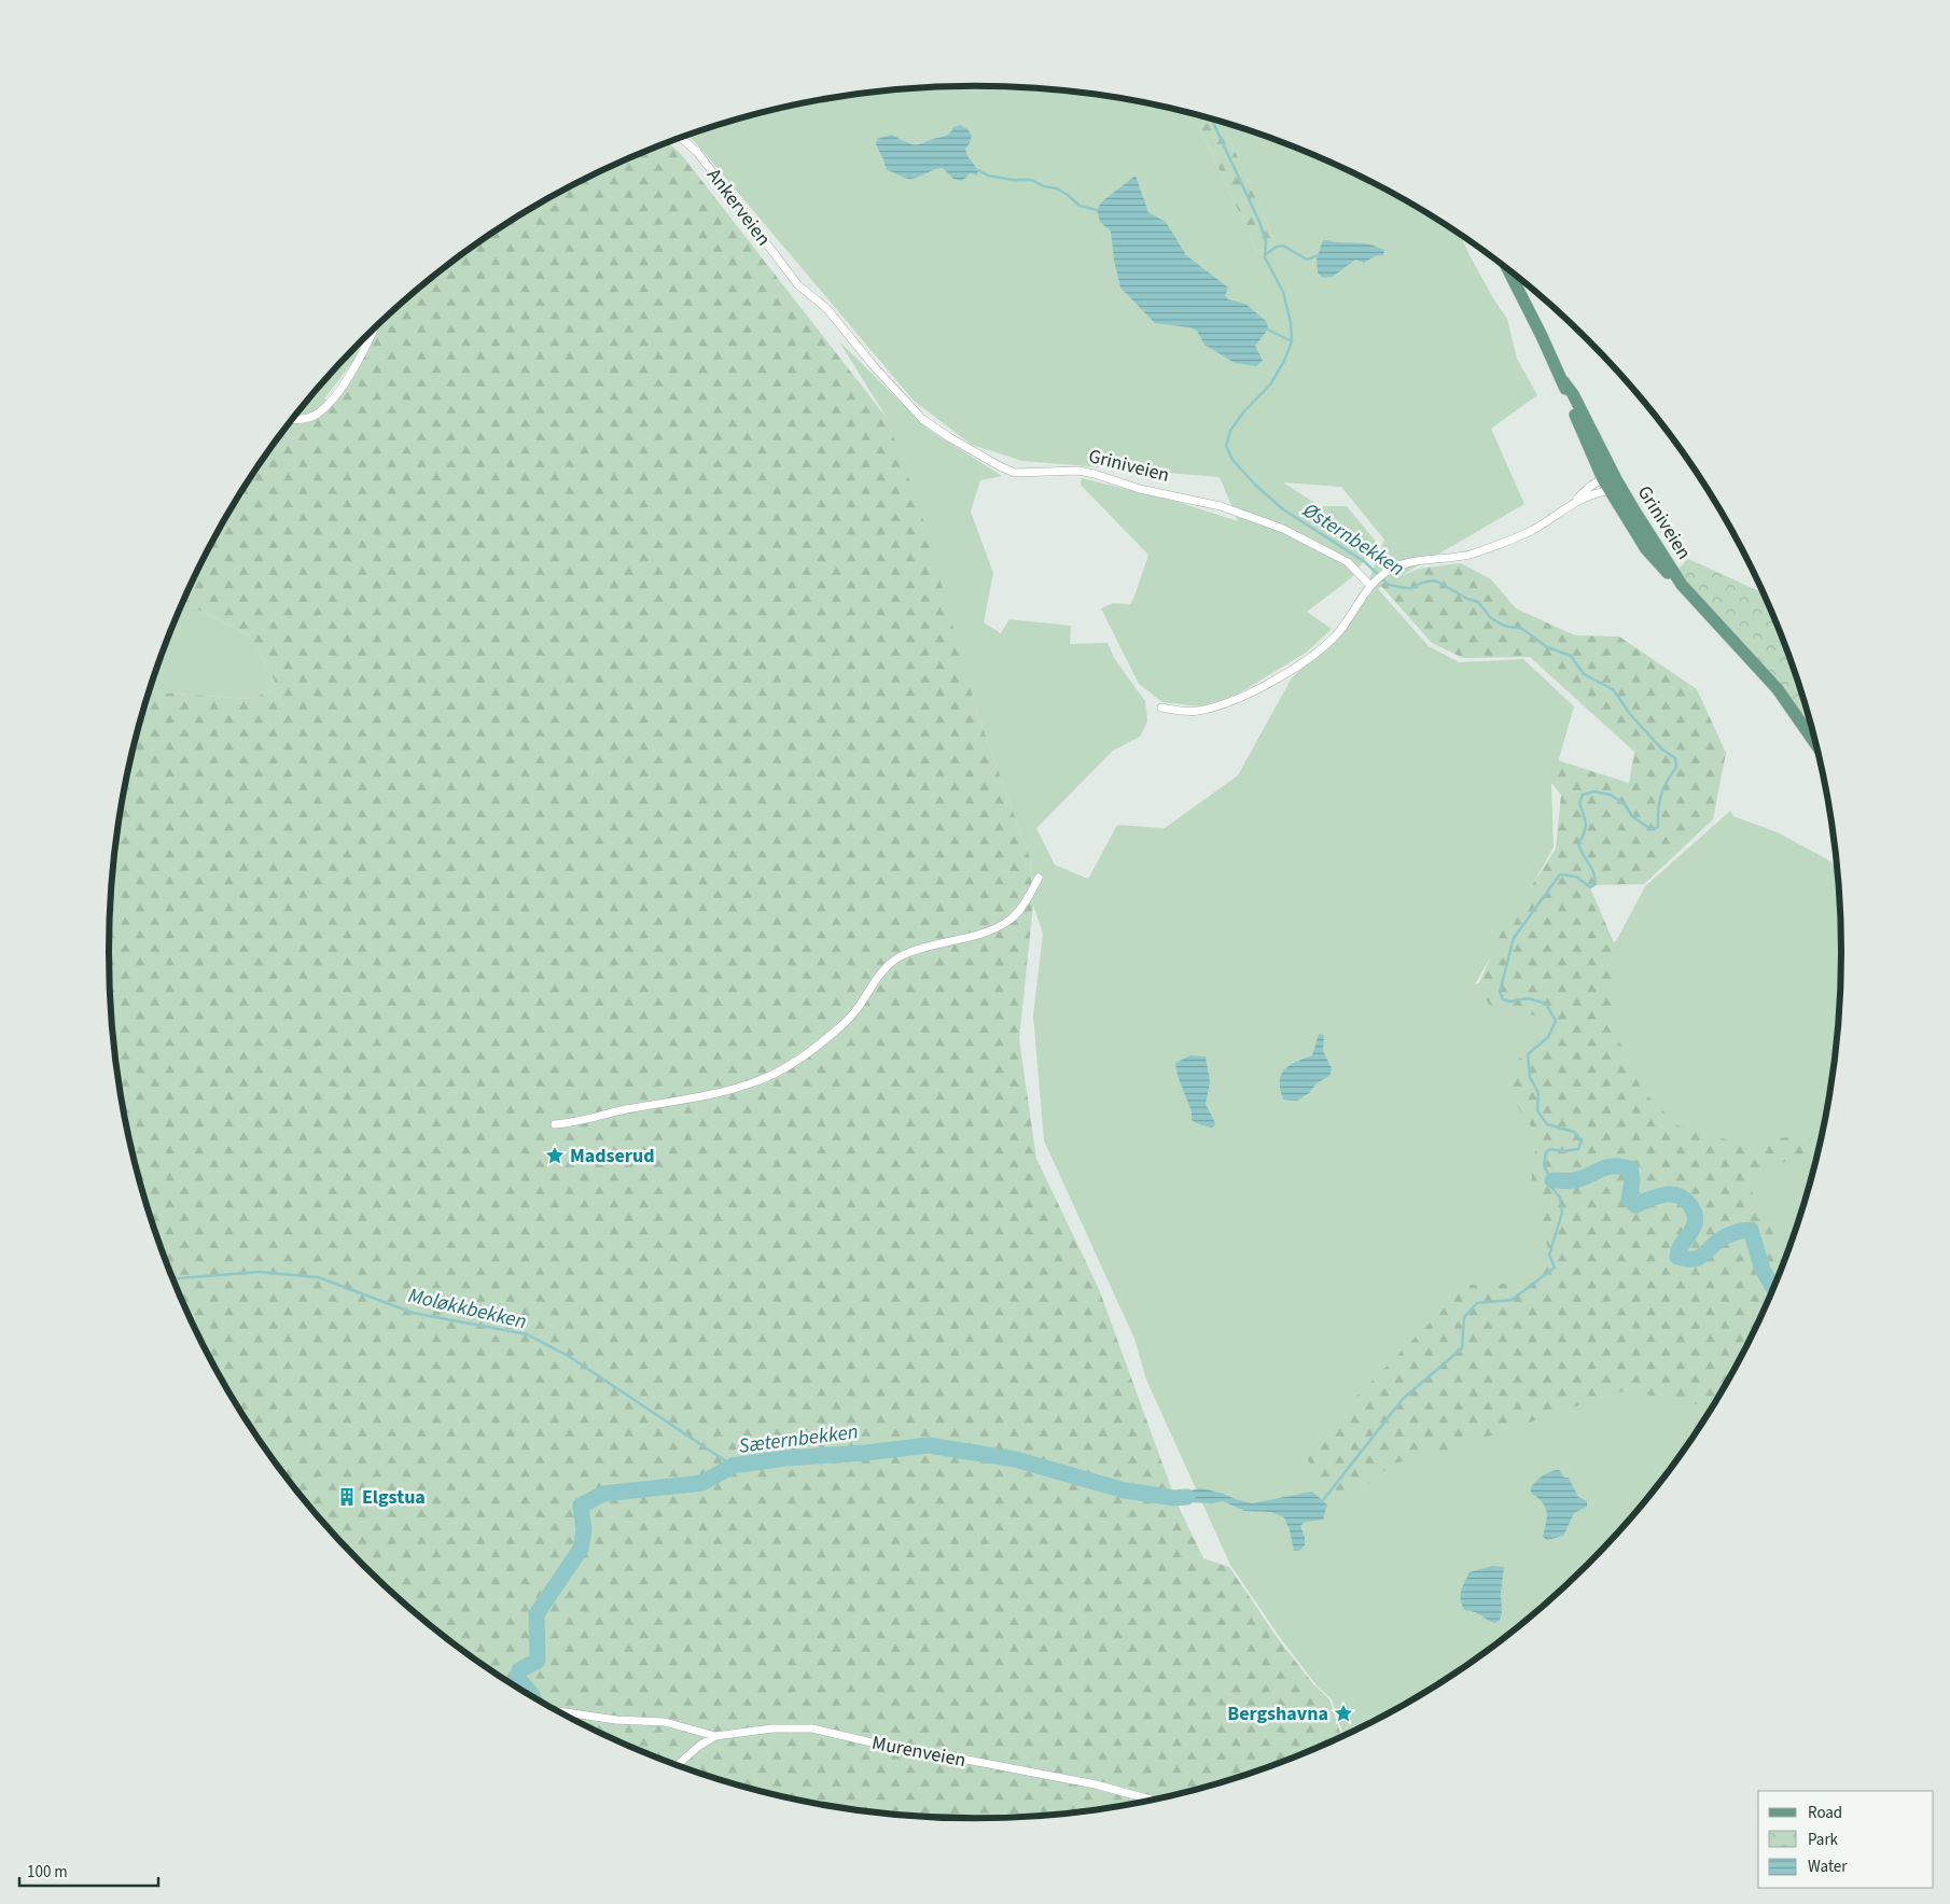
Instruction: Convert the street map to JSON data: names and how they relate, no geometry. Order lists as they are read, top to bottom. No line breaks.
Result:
{"streets":{"main road":["Griniveien"],"street":["Ankerveien","Murenveien"]},"crossings":[["Ankerveien","Griniveien"]],"water":["Østernbekken","Moløkkbekken","Sæternbekken"],"places":{"place":["Madserud","Bergshavna"],"building":["Elgstua"]},"legend":["Road","Park","Water"],"scale_bar":"100 m"}
